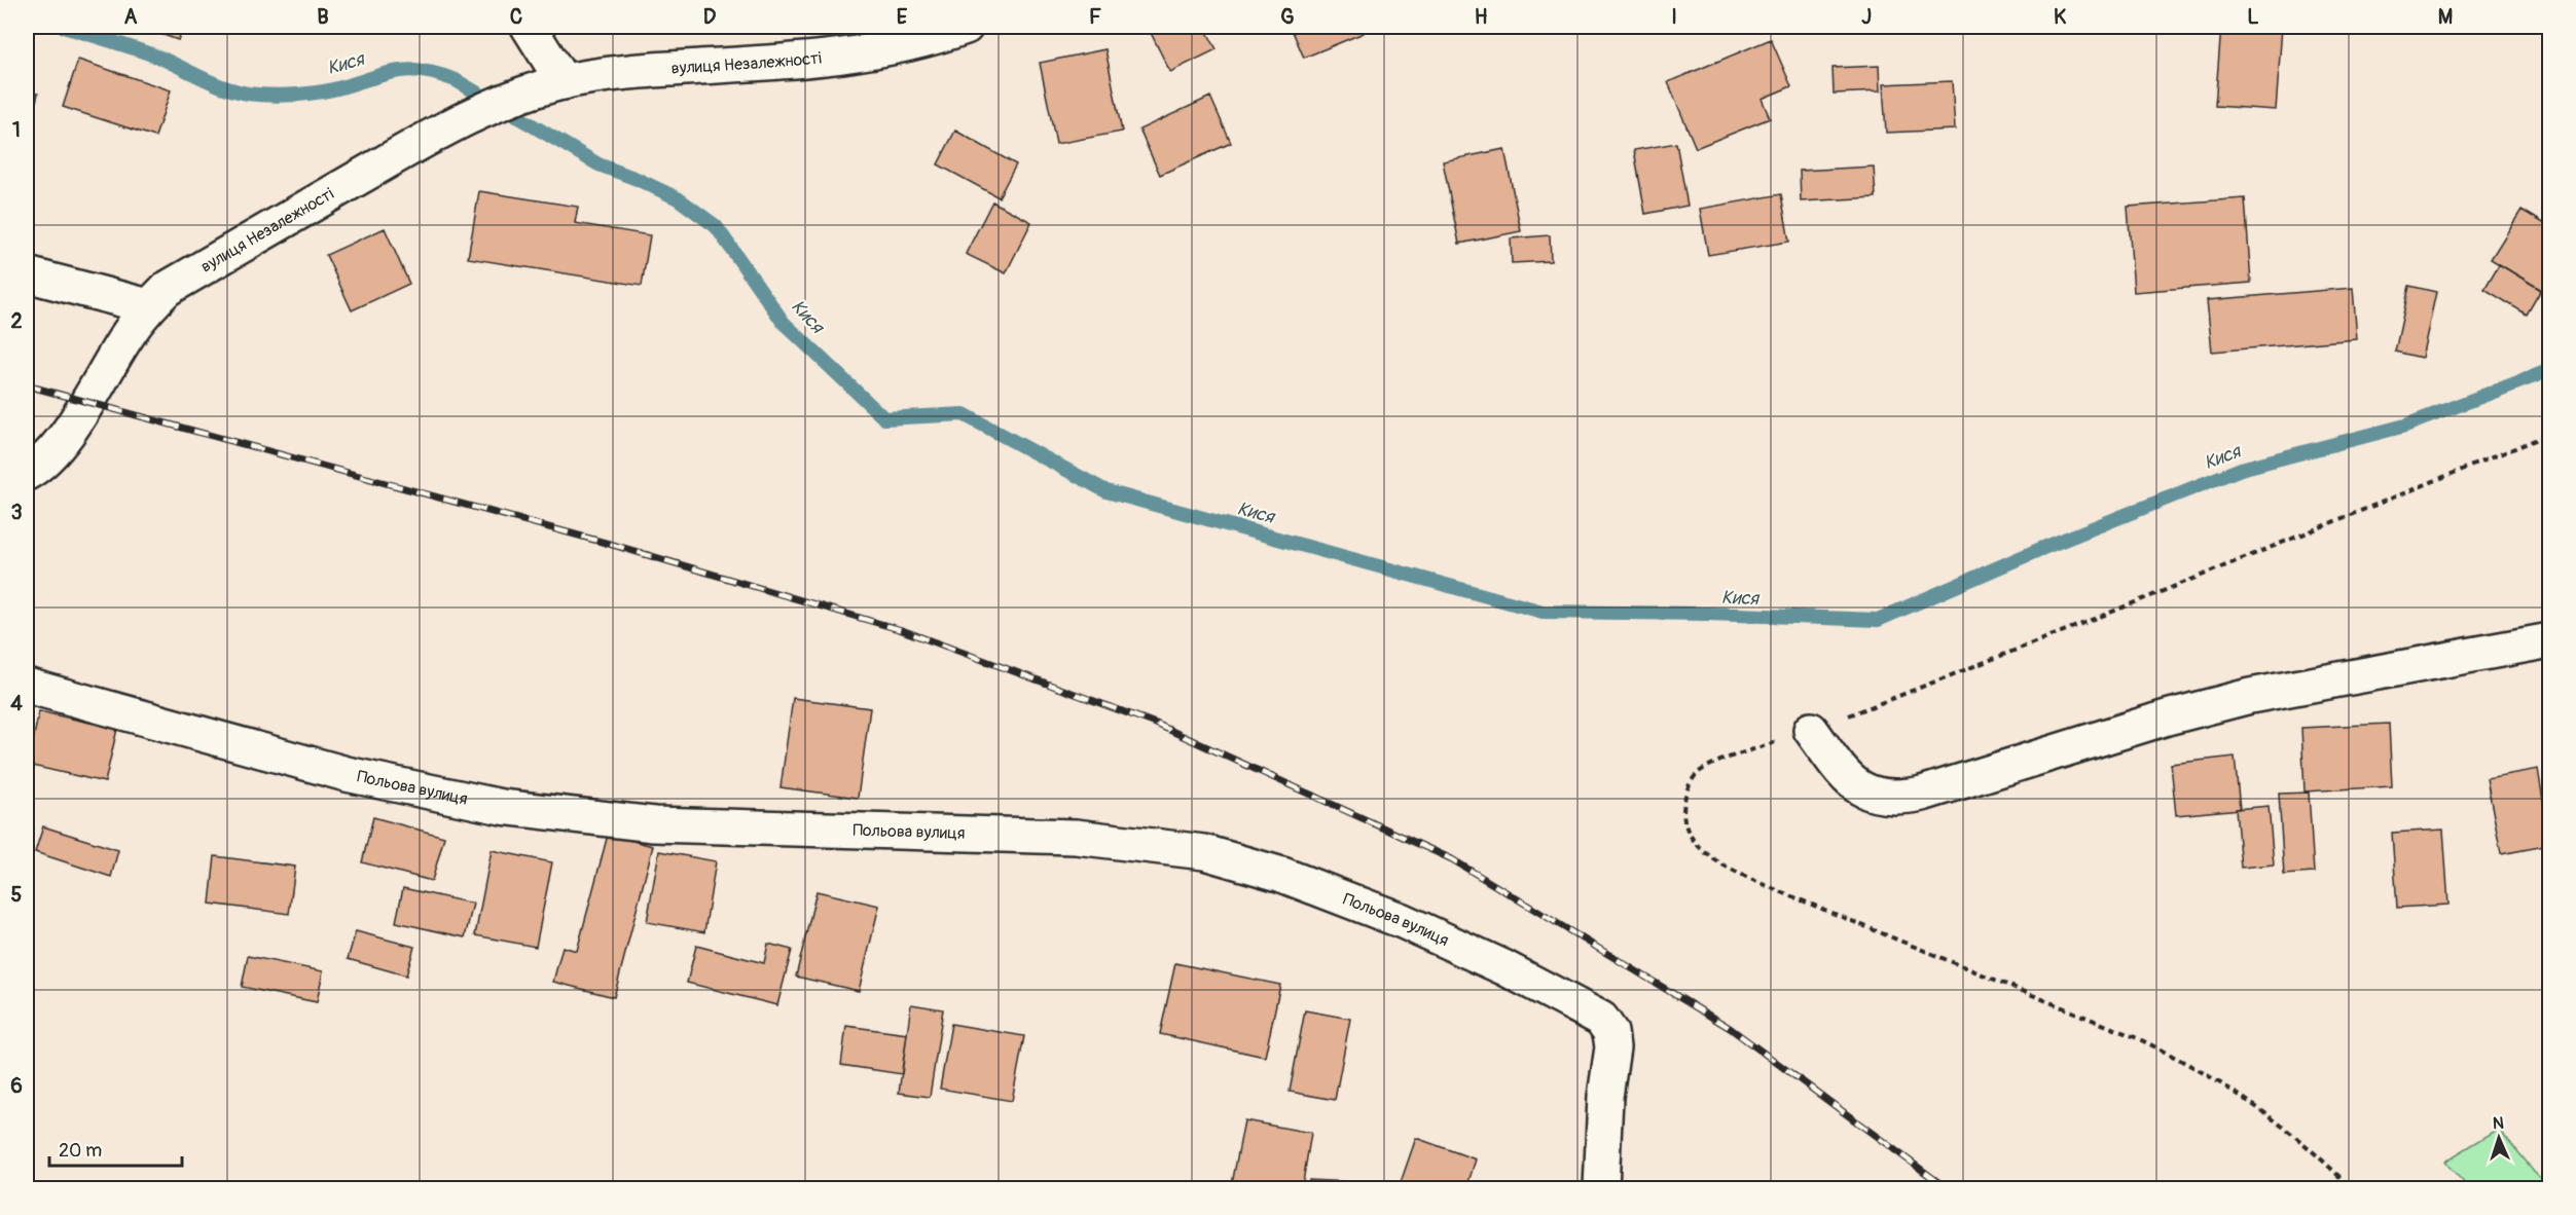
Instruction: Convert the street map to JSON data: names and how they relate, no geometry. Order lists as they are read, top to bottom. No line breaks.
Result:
{"streets":{"street":["вулиця Незалежності","Польова вулиця"]},"water":["Кися"],"scale_bar":"20 m","north":"top","grid":{"columns":["A","B","C","D","E","F","G","H","I","J","K","L","M"],"rows":["1","2","3","4","5","6"]}}
